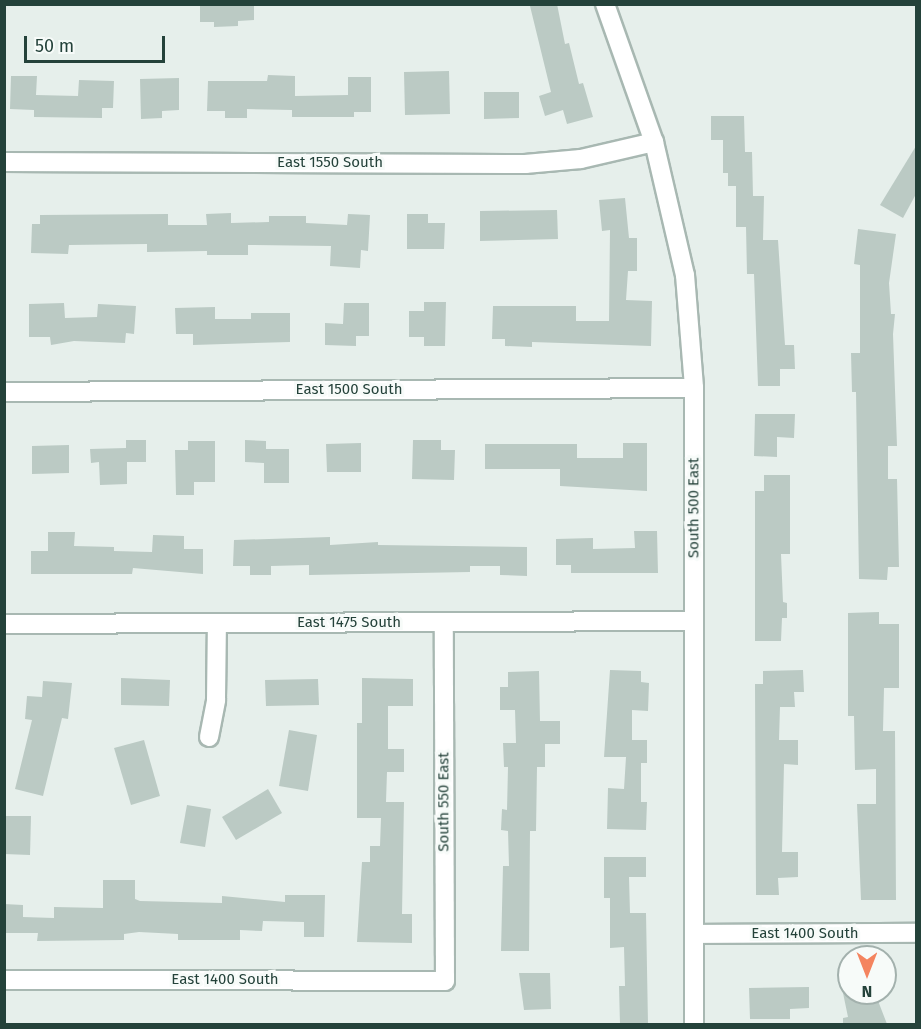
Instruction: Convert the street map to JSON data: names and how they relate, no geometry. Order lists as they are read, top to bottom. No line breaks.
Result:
{"streets":{"street":["East 1550 South","East 1500 South","South 500 East","East 1475 South","South 550 East","East 1400 South"]},"crossings":[["East 1550 South","South 500 East"],["East 1500 South","South 500 East"],["South 500 East","East 1475 South"],["South 500 East","East 1400 South"],["East 1475 South","South 550 East"],["South 550 East","East 1400 South"]],"scale_bar":"50 m","north":"bottom"}
